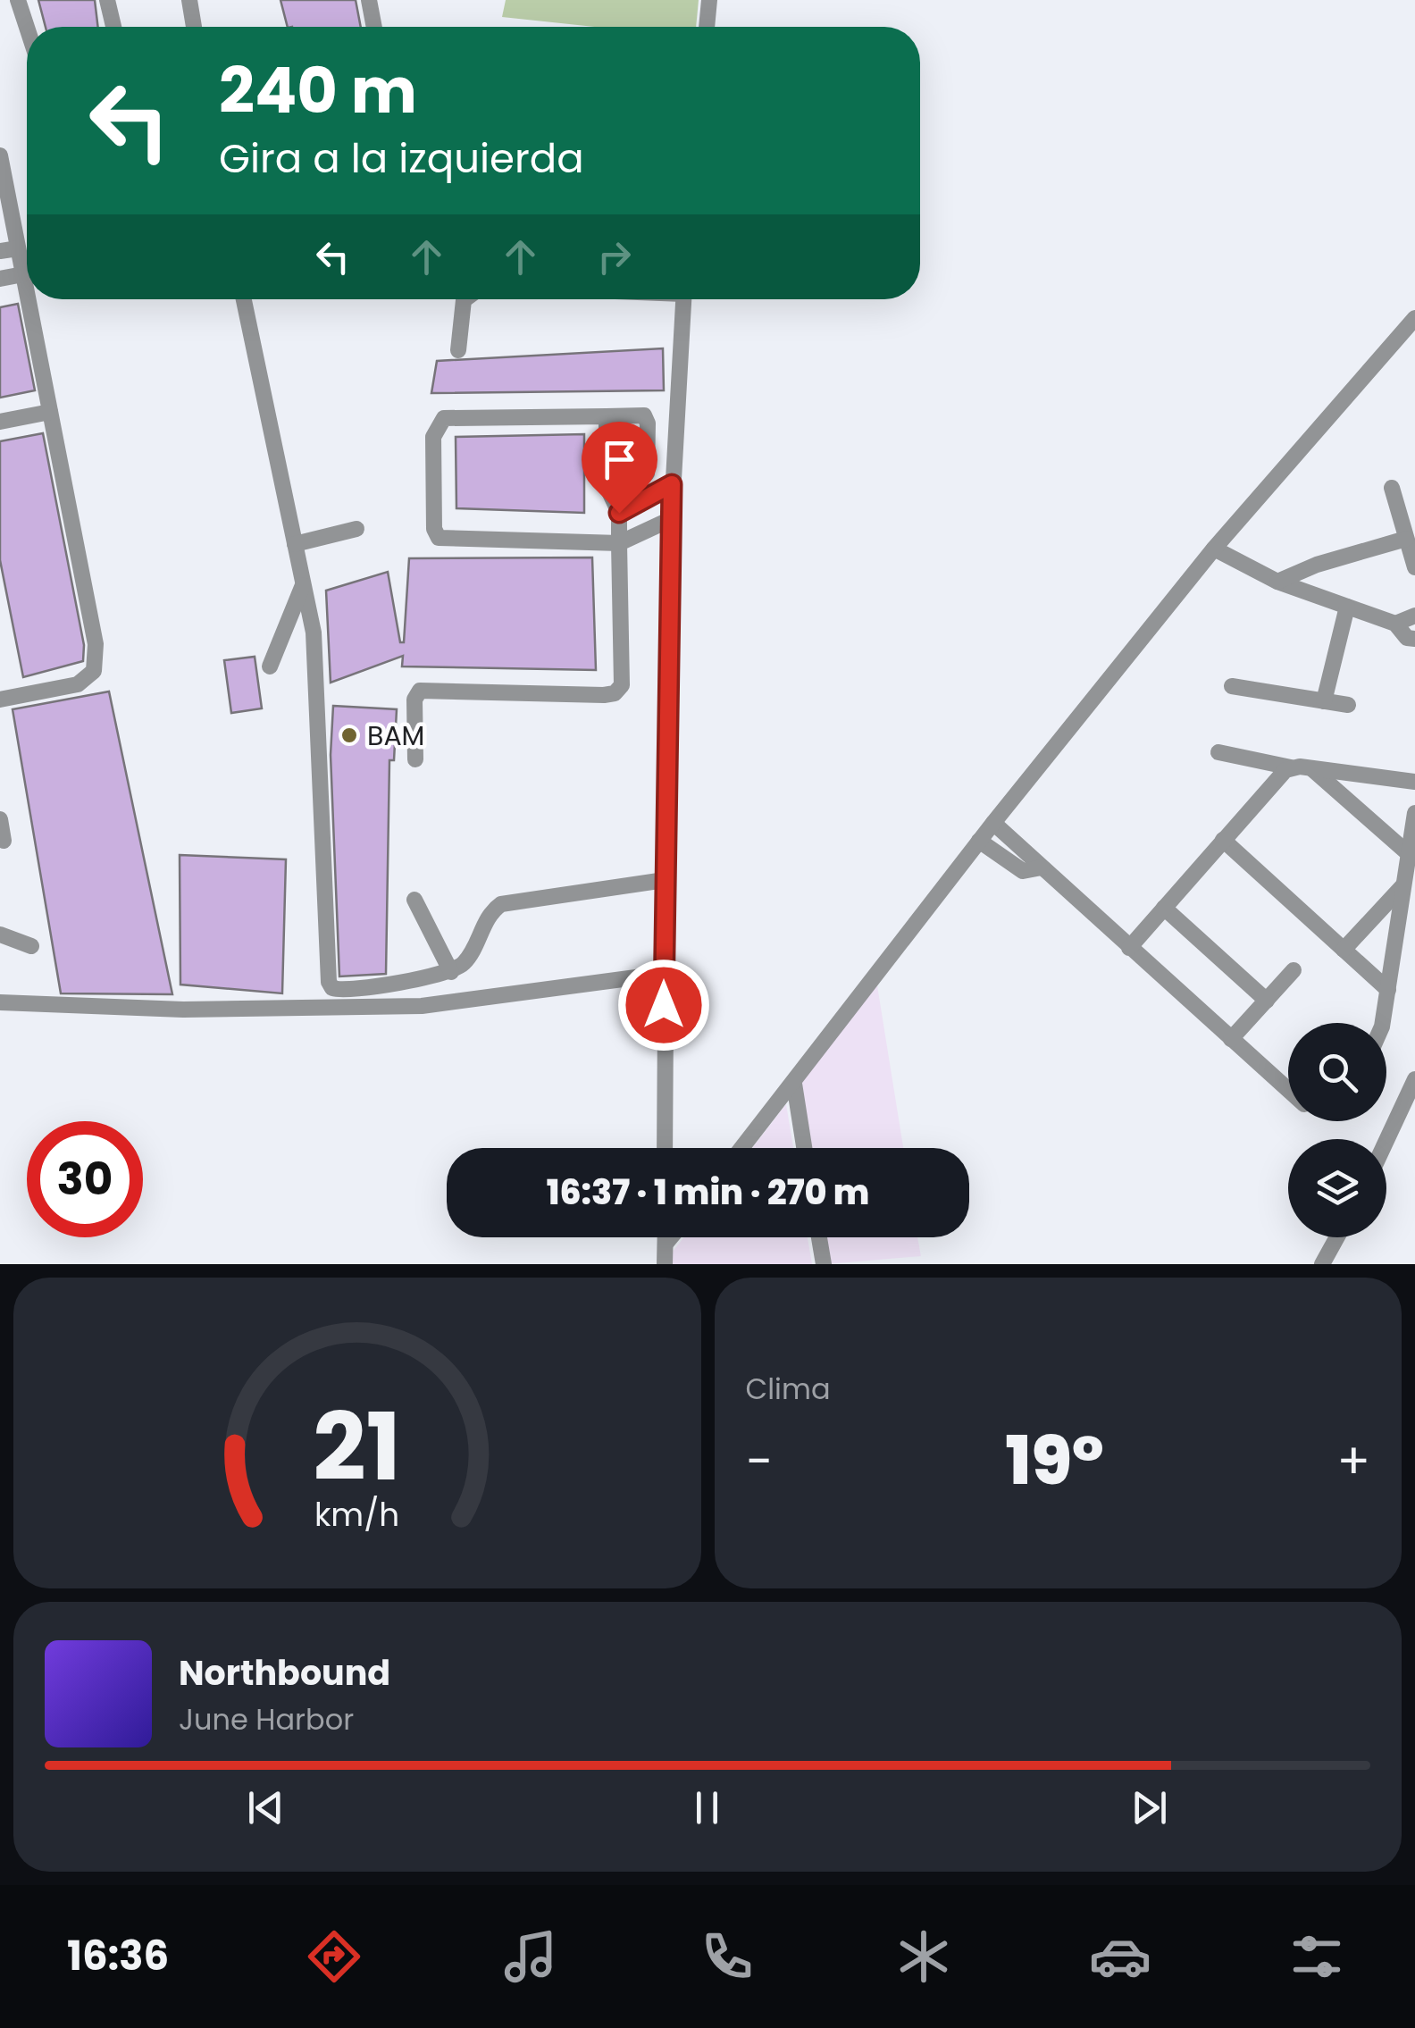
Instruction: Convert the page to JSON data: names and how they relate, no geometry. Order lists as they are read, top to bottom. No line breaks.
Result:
{"places":["BAM"],"page":{"turn":["240 m","Gira a la izquierda"],"limit":"30","trip":"16:37 · 1 min · 270 m","tile":"Clima","heat":["−","19°","+"],"song":["Northbound","June Harbor"],"tabs":"16:36","gauge":["21","km/h"]}}
